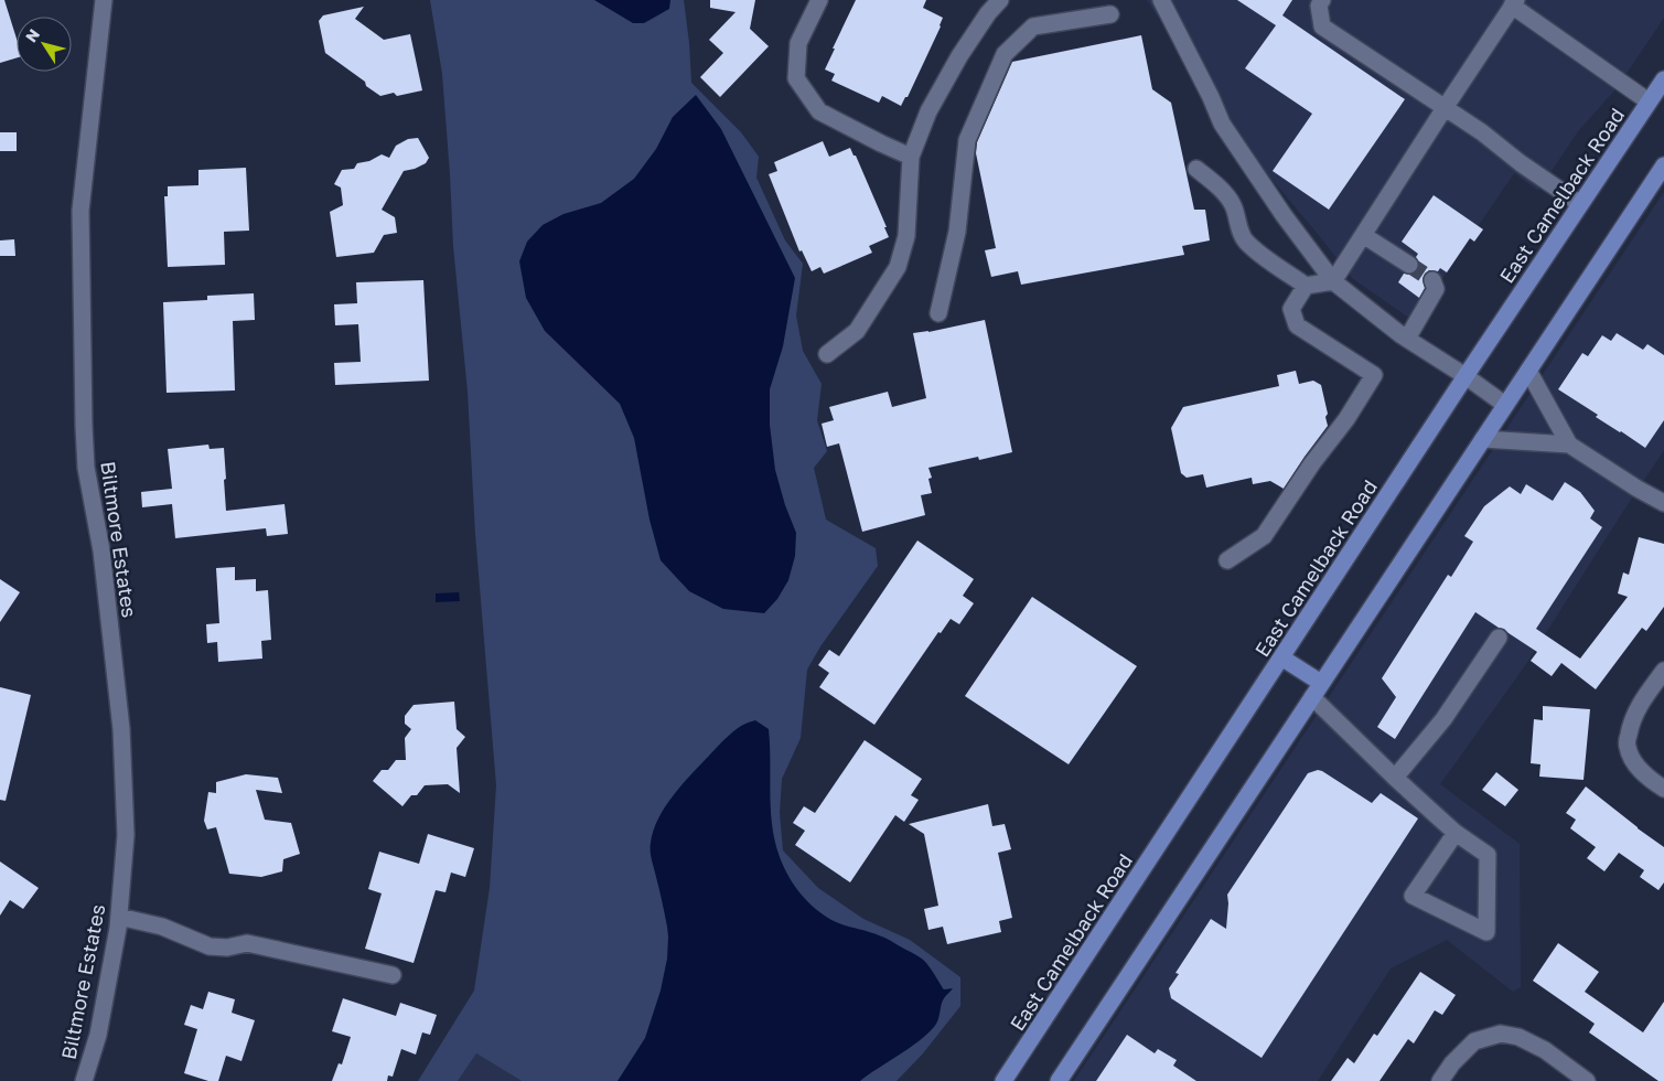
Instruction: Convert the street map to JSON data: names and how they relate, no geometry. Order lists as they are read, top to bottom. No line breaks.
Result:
{"streets":{"main road":["East Camelback Road"],"street":["Biltmore Estates"]},"north":"top left"}
